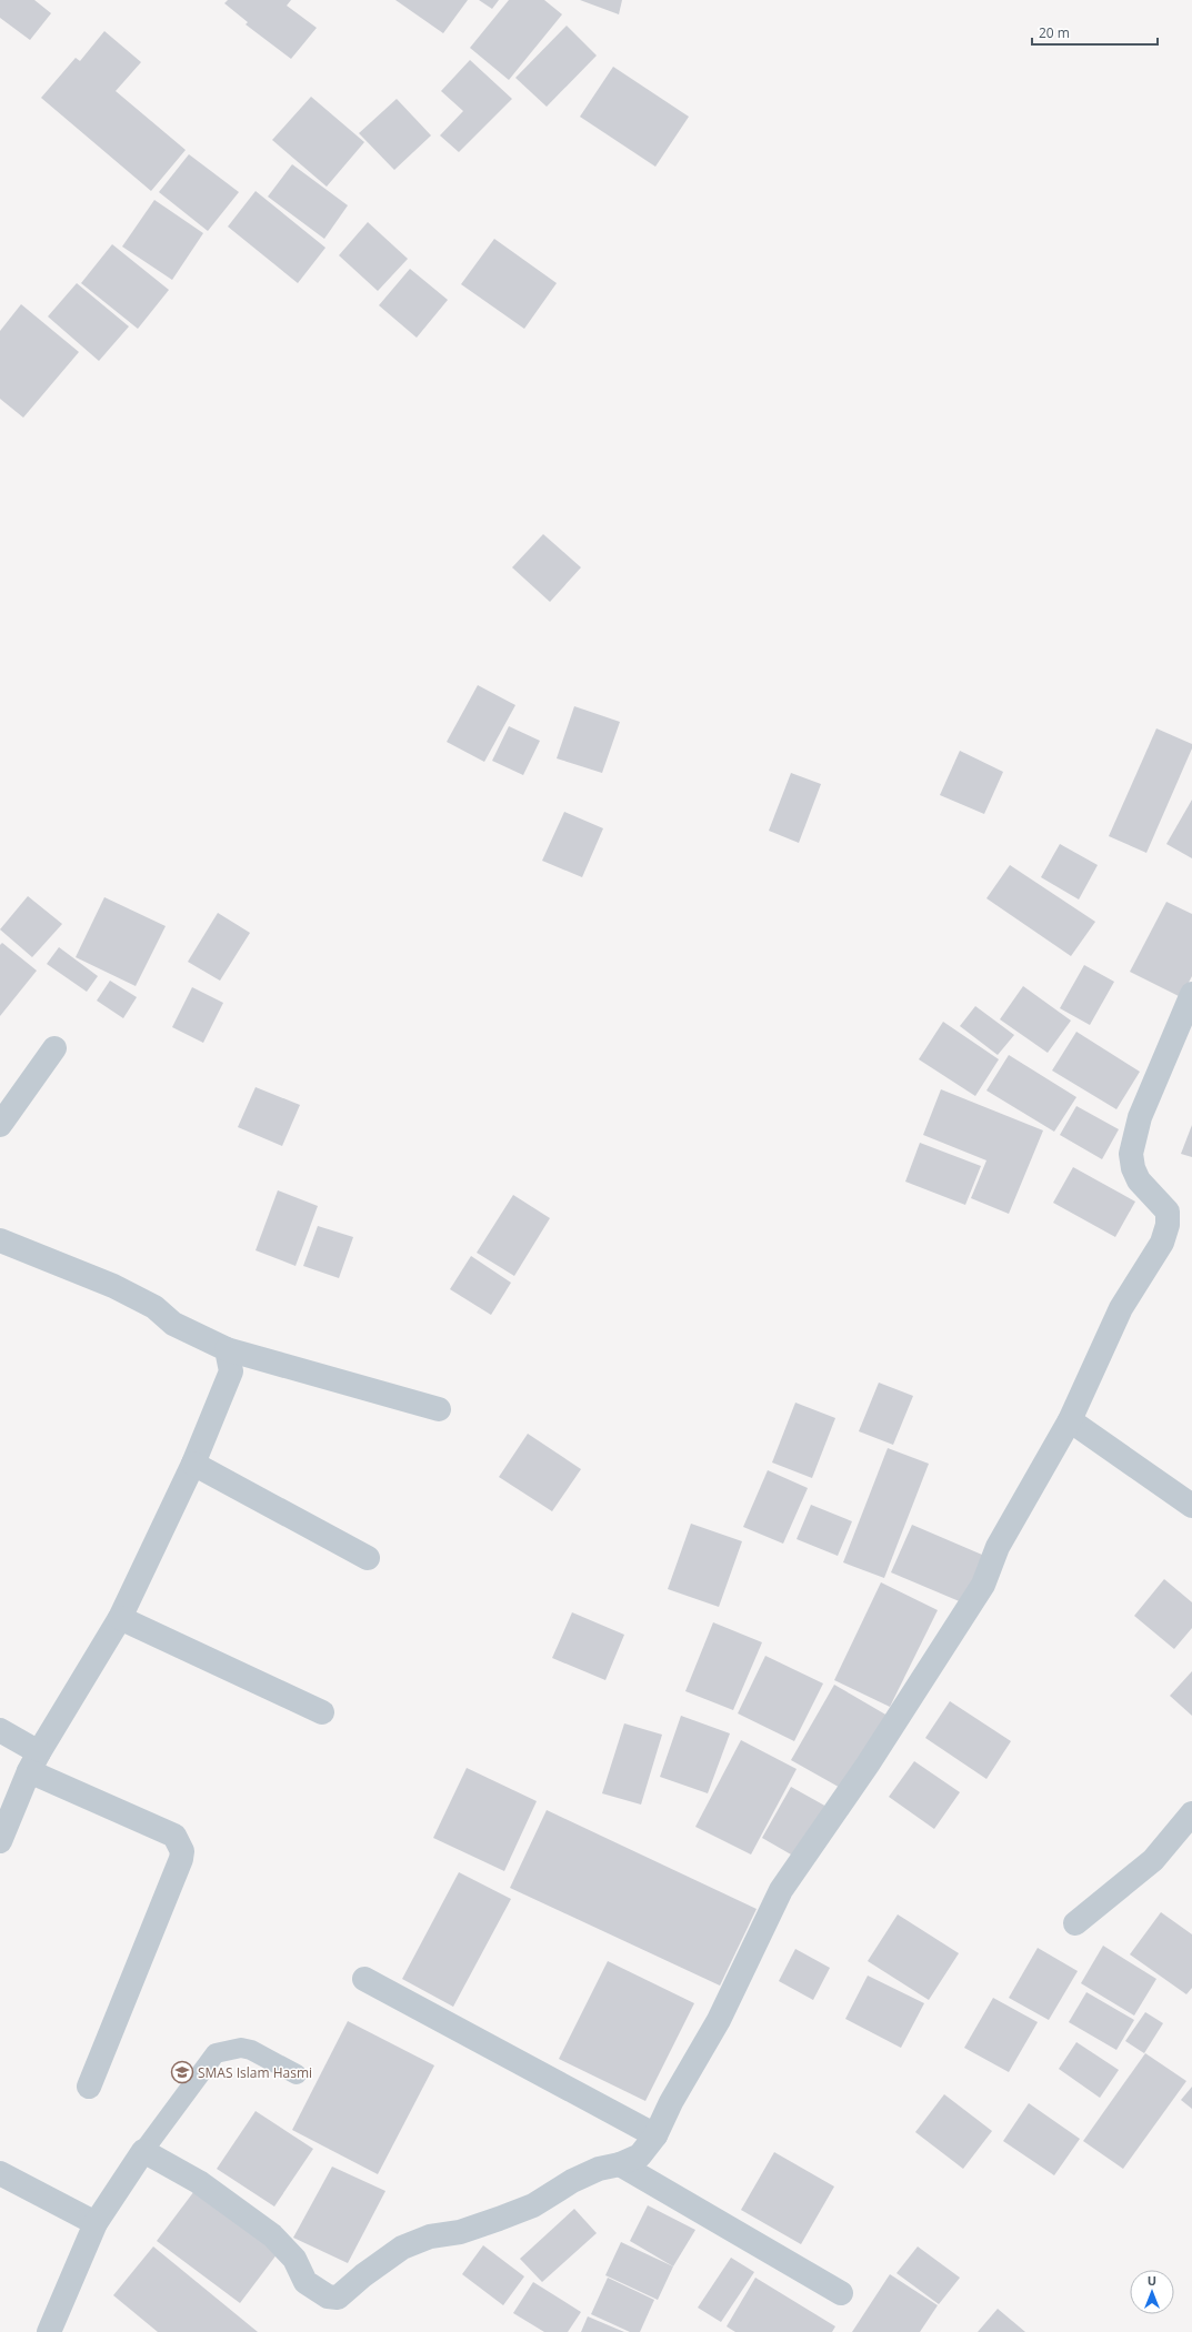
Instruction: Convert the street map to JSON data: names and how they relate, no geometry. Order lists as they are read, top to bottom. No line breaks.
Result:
{"places":{"school or university":["SMAS Islam Hasmi"]},"scale_bar":"20 m","north":"top"}
